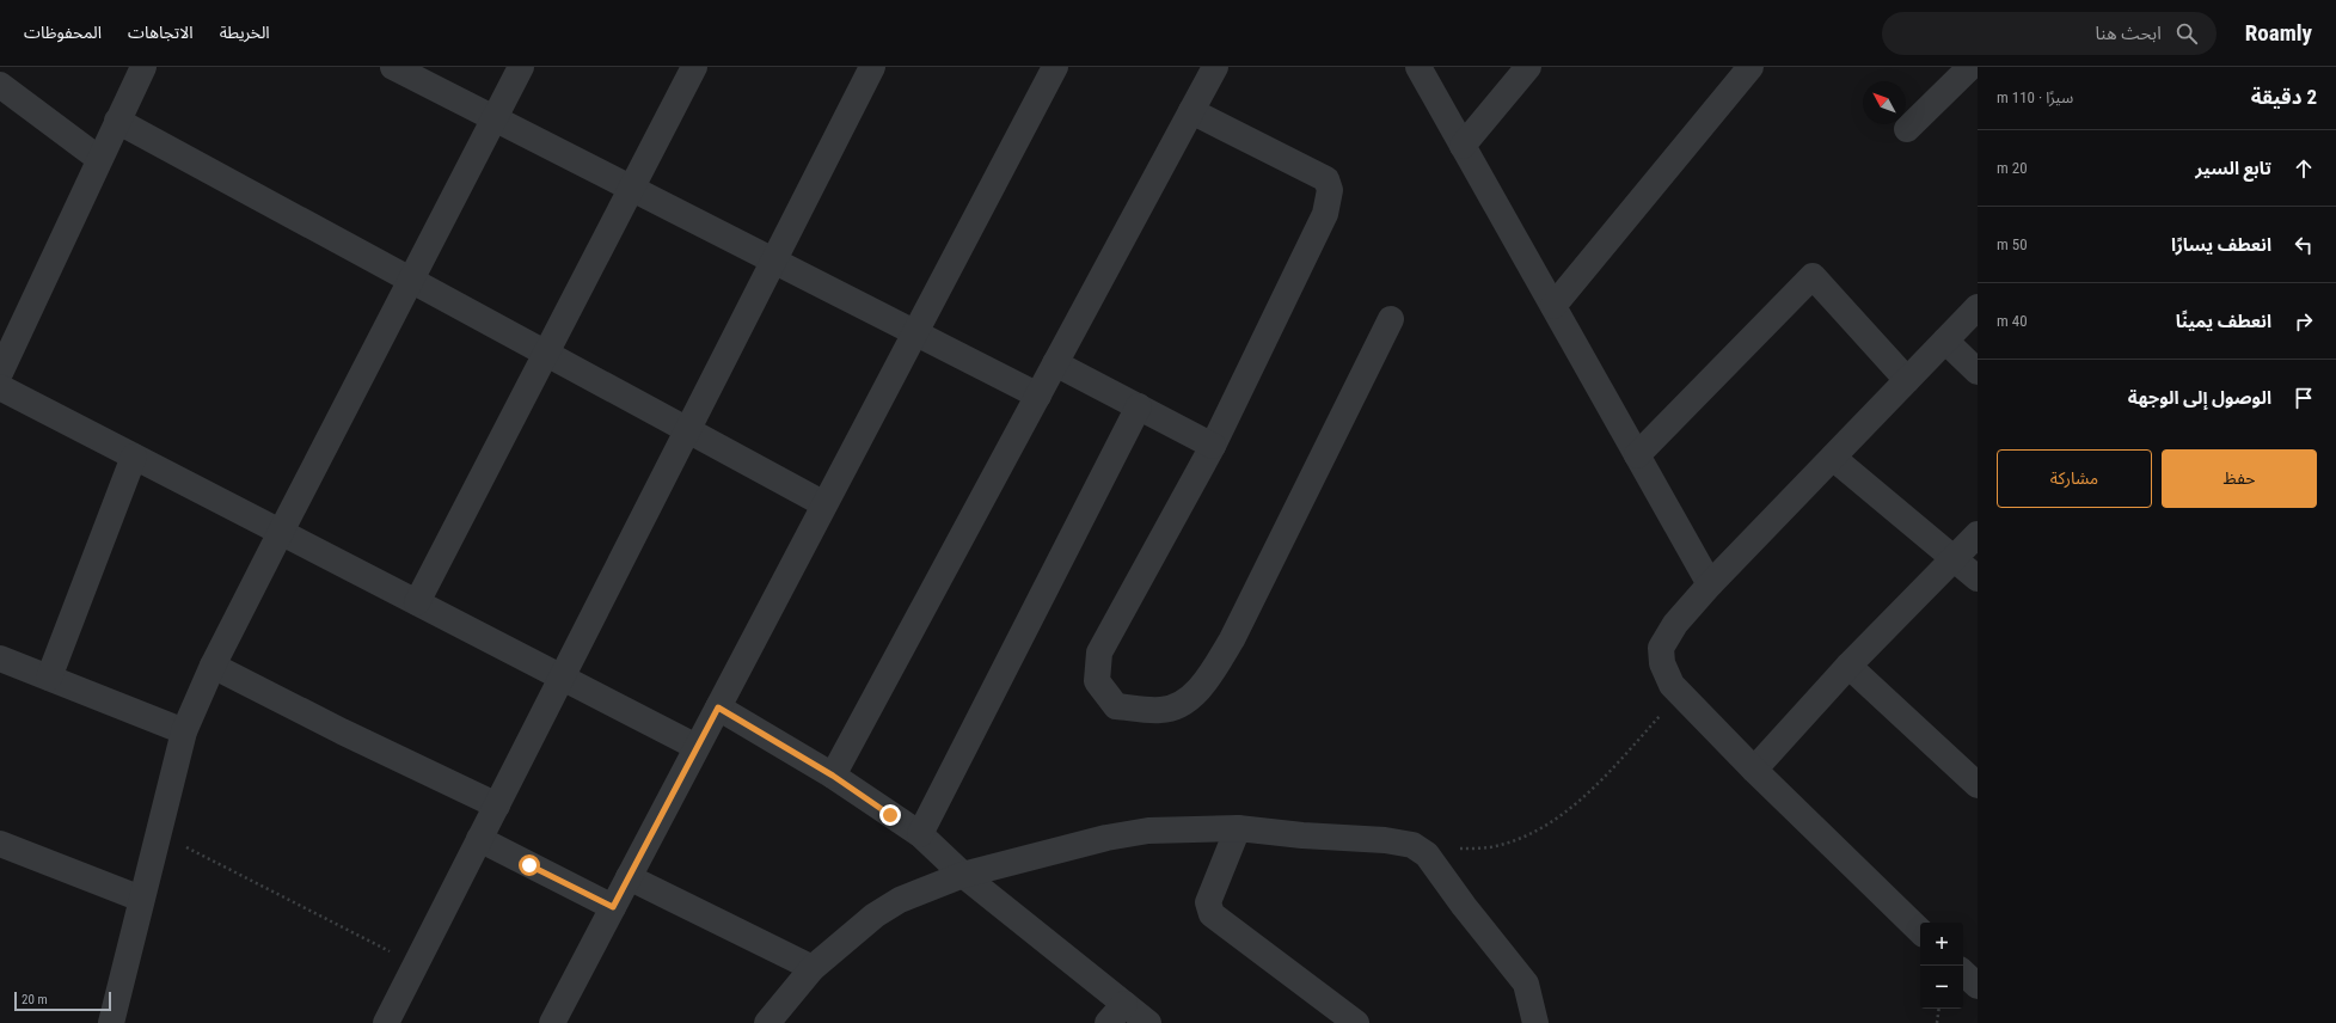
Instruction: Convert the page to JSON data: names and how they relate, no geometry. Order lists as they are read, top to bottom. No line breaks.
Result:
{"scale_bar":"20 m","north":"top left","page":{"header":"Roamly","search":"ابحث هنا","nav":["الخريطة","الاتجاهات","المحفوظات"],"heading":["2 دقيقة","سيرًا · 110 m"],"list":[["تابع السير","20 m"],["انعطف يسارًا","50 m"],["انعطف يمينًا","40 m"],"الوصول إلى الوجهة"],"buttons":["حفظ","مشاركة"],"map_buttons":["+","−"],"scale":"20 m"}}
